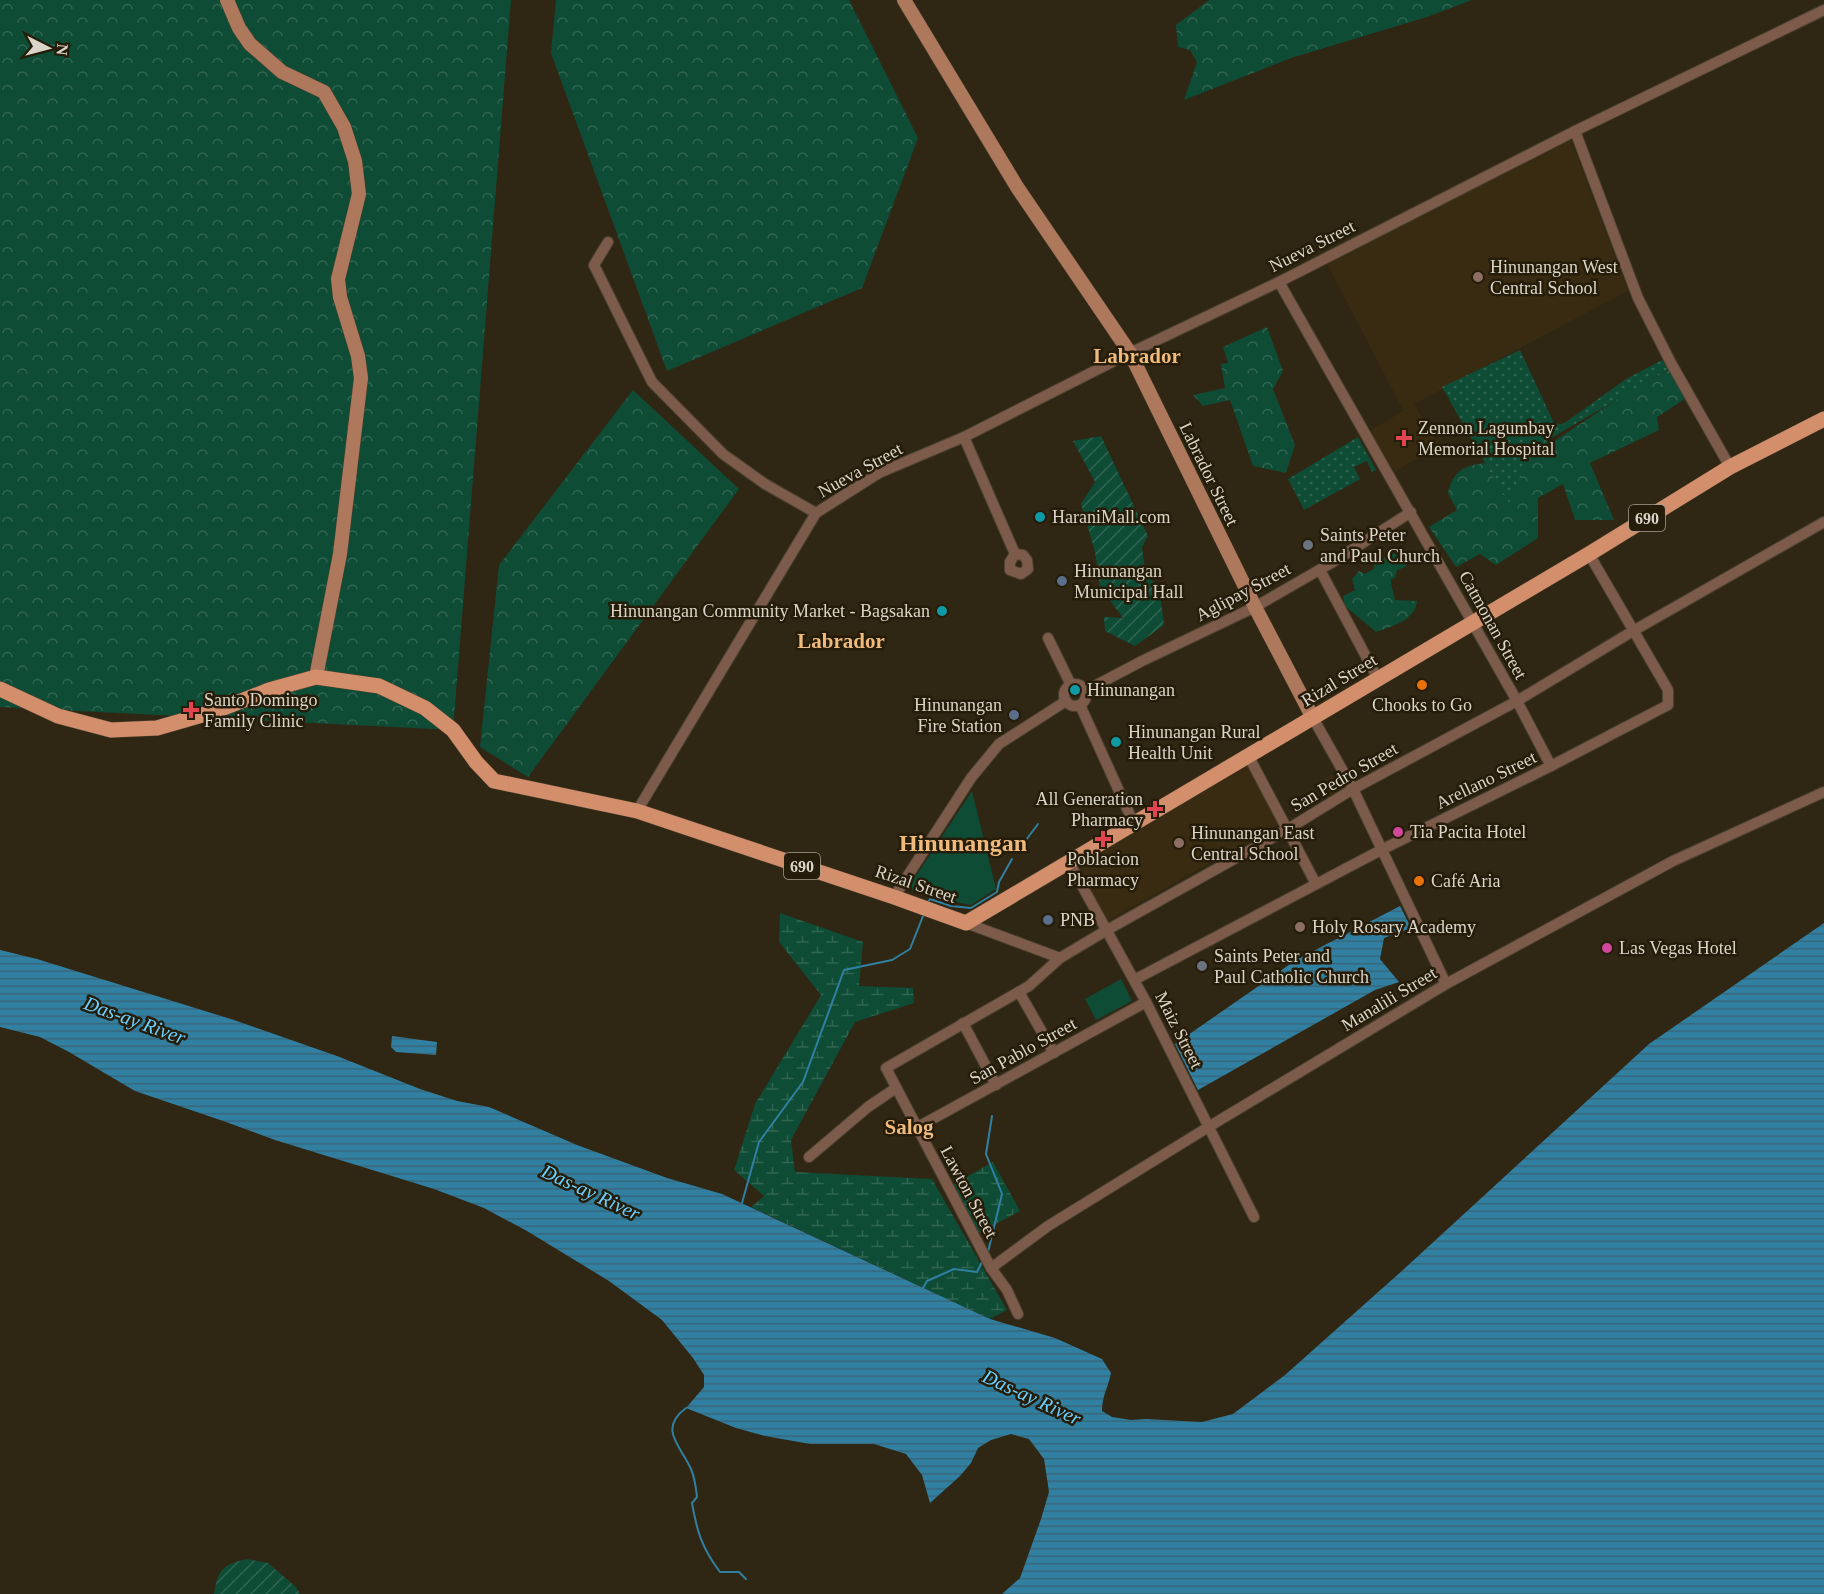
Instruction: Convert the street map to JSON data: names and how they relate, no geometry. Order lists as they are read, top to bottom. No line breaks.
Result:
{"streets":{"main road":["690","Rizal Street"],"street":["Nueva Street","Labrador Street","Aglipay Street","Catmonan Street","San Pedro Street","Arellano Street","Manalili Street","Maiz Street","San Pablo Street","Lawton Street"]},"crossings":[["Nueva Street","Labrador Street"],["Nueva Street","Catmonan Street"],["Labrador Street","Aglipay Street"],["Labrador Street","Rizal Street"],["Labrador Street","San Pedro Street"],["Labrador Street","Arellano Street"],["Labrador Street","Manalili Street"],["690","Catmonan Street"],["690","Rizal Street"],["690","Arellano Street"],["Aglipay Street","Catmonan Street"],["Catmonan Street","Rizal Street"],["Catmonan Street","San Pedro Street"],["Catmonan Street","Arellano Street"],["Rizal Street","Maiz Street"],["San Pedro Street","Arellano Street"],["San Pedro Street","Maiz Street"],["San Pedro Street","Lawton Street"],["Arellano Street","Maiz Street"],["Manalili Street","Maiz Street"],["Manalili Street","Lawton Street"],["Maiz Street","San Pablo Street"],["San Pablo Street","Lawton Street"]],"districts":["Labrador","Labrador","Hinunangan","Salog"],"water":["Das-ay River"],"places":{"other":["Hinunangan West Central School","HaraniMall.com","Saints Peter and Paul Church","Hinunangan Municipal Hall","Hinunangan Community Market - Bagsakan","Chooks to Go","Hinunangan","Hinunangan Fire Station","Hinunangan Rural Health Unit","Tia Pacita Hotel","Hinunangan East Central School","Café Aria","PNB","Holy Rosary Academy","Las Vegas Hotel","Saints Peter and Paul Catholic Church"],"health":["Zennon Lagumbay Memorial Hospital","Santo Domingo Family Clinic","All Generation Pharmacy","Poblacion Pharmacy"]},"north":"right"}
